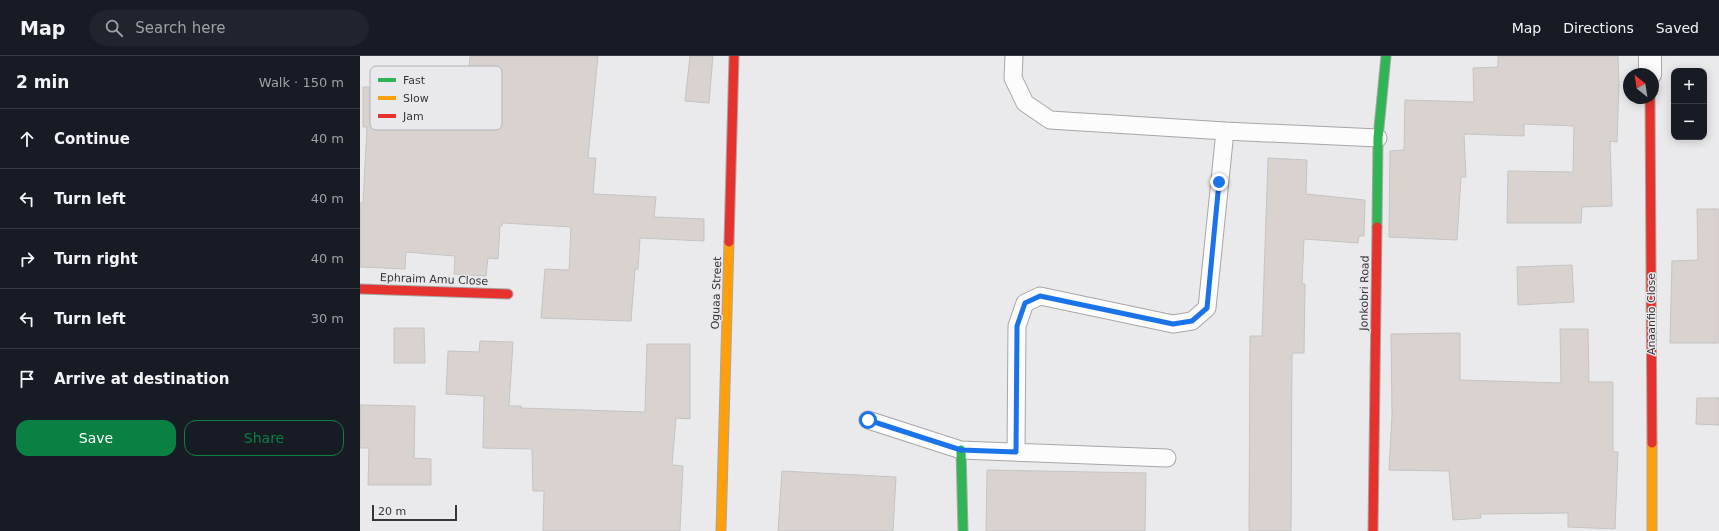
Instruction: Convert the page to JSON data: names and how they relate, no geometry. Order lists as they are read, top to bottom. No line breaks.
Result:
{"streets":{"street":["Ephraim Amu Close","Oguaa Street","Jonkobri Road","Anaanfio Close"]},"legend":["Fast","Slow","Jam"],"scale_bar":"20 m","north":"top left","page":{"header":"Map","search":"Search here","nav":["Map","Directions","Saved"],"heading":["2 min","Walk · 150 m"],"map_buttons":["+","−"],"list":[["Continue","40 m"],["Turn left","40 m"],["Turn right","40 m"],["Turn left","30 m"],"Arrive at destination"],"buttons":["Save","Share"],"scale":"20 m"}}
